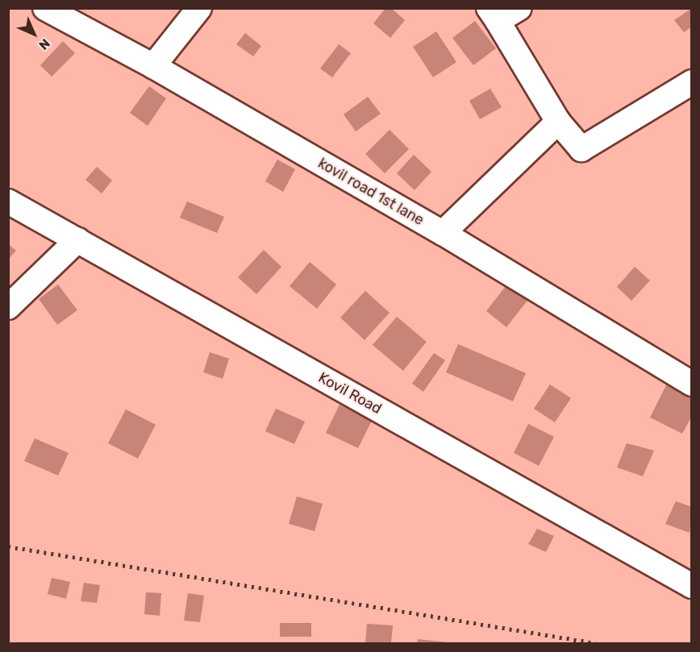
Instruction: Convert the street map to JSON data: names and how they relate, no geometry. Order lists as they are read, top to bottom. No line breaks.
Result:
{"streets":{"street":["kovil road 1st lane","Kovil Road"]},"north":"bottom right"}
